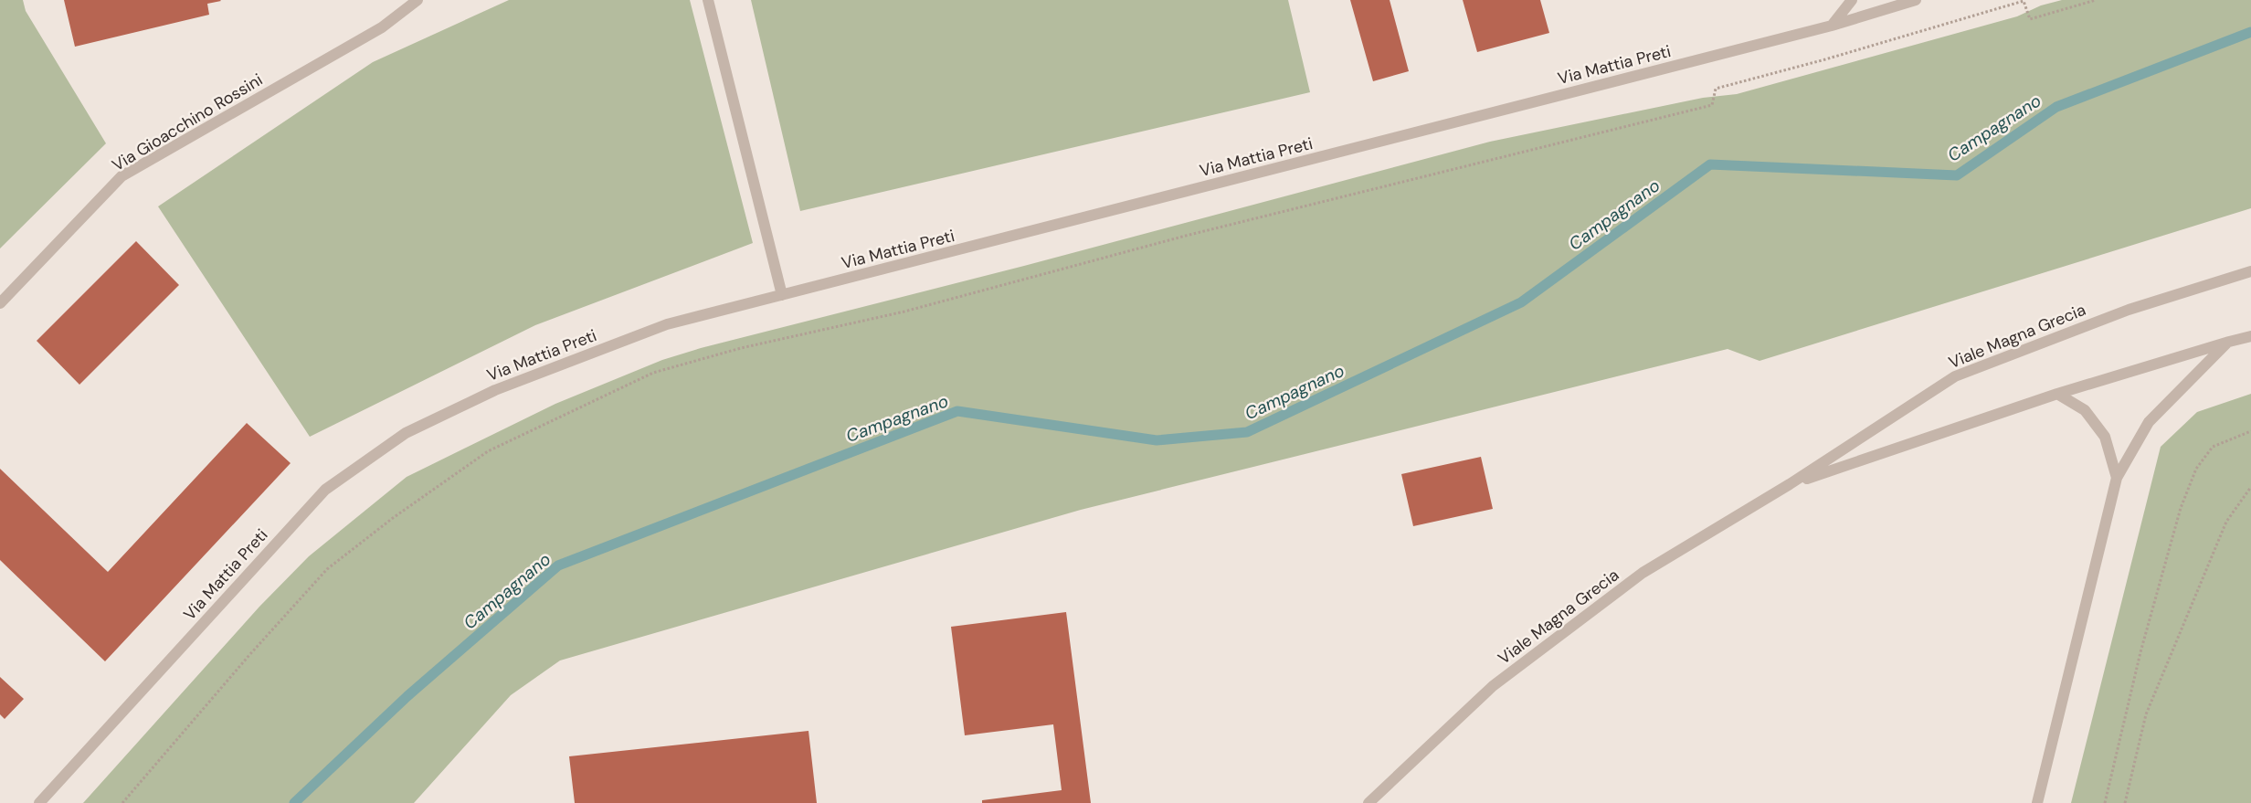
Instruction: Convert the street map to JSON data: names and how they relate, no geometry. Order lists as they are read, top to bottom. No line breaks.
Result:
{"streets":{"street":["Via Mattia Preti","Via Gioacchino Rossini","Viale Magna Grecia"]},"water":["Campagnano"]}
